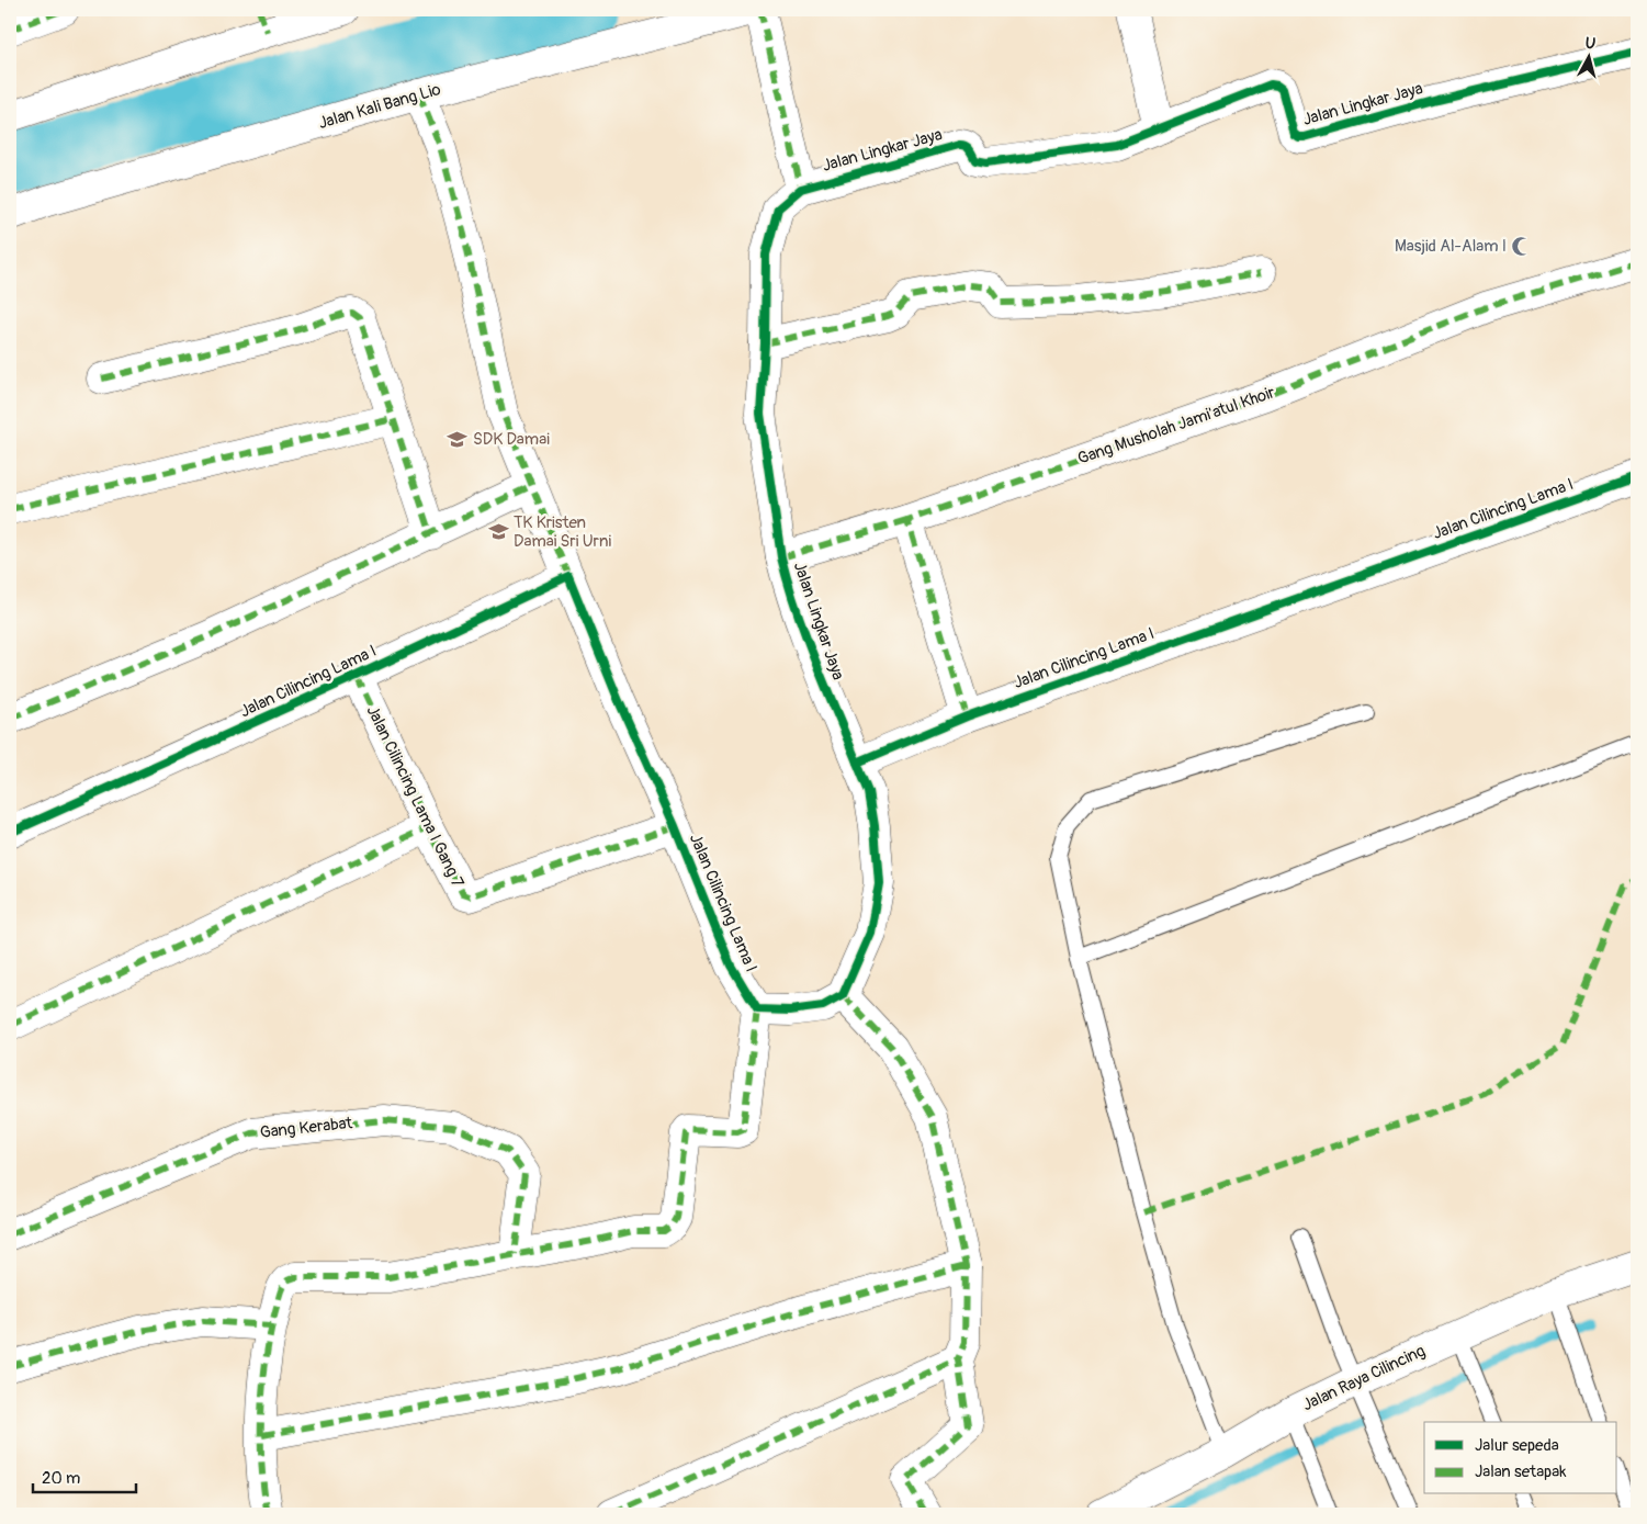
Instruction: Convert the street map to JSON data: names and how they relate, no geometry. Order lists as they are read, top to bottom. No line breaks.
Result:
{"streets":{"street":["Jalan Lingkar Jaya","Jalan Kali Bang Lio","Gang Musholah Jami'atul Khoir","Jalan Cilincing Lama I","Jalan Cilincing Lama I Gang 7","Gang Kerabat","Jalan Raya Cilincing"]},"crossings":[["Jalan Lingkar Jaya","Gang Musholah Jami'atul Khoir"],["Jalan Lingkar Jaya","Jalan Cilincing Lama I"],["Jalan Cilincing Lama I","Jalan Cilincing Lama I Gang 7"]],"places":{"mosque":["Masjid Al-Alam I"],"school or university":["SDK Damai","TK Kristen Damai Sri Urni"]},"legend":["Jalur sepeda","Jalan setapak"],"scale_bar":"20 m","north":"top"}
